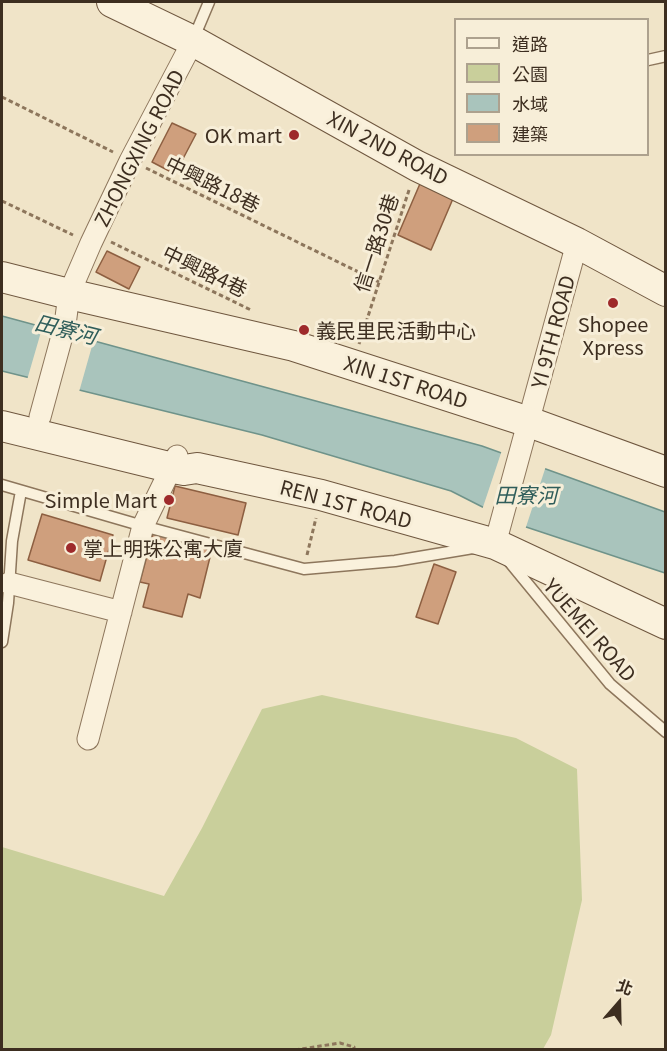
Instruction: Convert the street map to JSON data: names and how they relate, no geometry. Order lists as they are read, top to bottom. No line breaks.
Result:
{"streets":{"street":["ZHONGXING ROAD","XIN 2ND ROAD","YI 9TH ROAD","XIN 1ST ROAD","REN 1ST ROAD"],"lane":["YUEMEI ROAD"],"path":["中興路18巷","信一路30巷","中興路4巷"]},"crossings":[["ZHONGXING ROAD","XIN 2ND ROAD"],["ZHONGXING ROAD","中興路18巷"],["ZHONGXING ROAD","中興路4巷"],["ZHONGXING ROAD","XIN 1ST ROAD"],["ZHONGXING ROAD","REN 1ST ROAD"],["XIN 2ND ROAD","信一路30巷"],["XIN 2ND ROAD","YI 9TH ROAD"],["中興路18巷","信一路30巷"],["信一路30巷","XIN 1ST ROAD"],["YI 9TH ROAD","XIN 1ST ROAD"],["YI 9TH ROAD","REN 1ST ROAD"],["YI 9TH ROAD","YUEMEI ROAD"],["REN 1ST ROAD","YUEMEI ROAD"]],"water":["田寮河"],"places":["OK mart","Shopee Xpress","義民里民活動中心","Simple Mart","掌上明珠公寓大廈"],"legend":["道路","公園","水域","建築"],"north":"top"}
